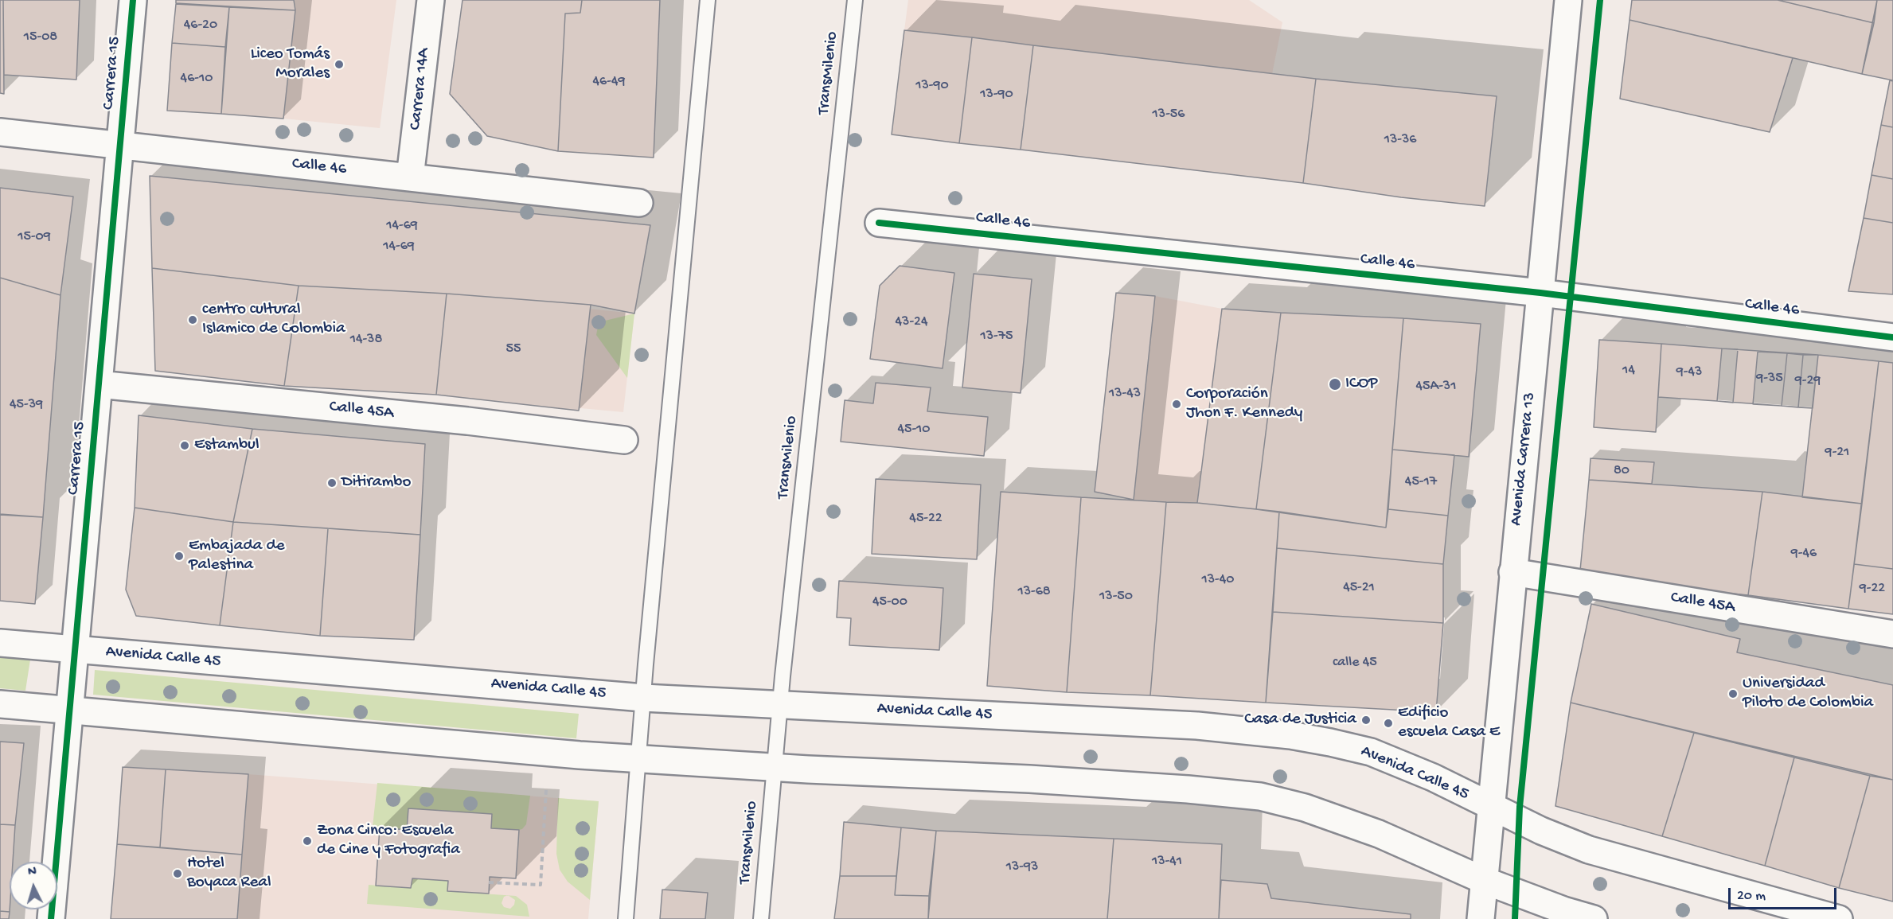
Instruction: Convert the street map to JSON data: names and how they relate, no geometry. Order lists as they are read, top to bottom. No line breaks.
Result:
{"streets":{"main road":["Carrera 15","Carrera 14A","Calle 46","Calle 45A","Avenida Carrera 13","Avenida Calle 45"],"lane":["TransMilenio"]},"crossings":[["Carrera 15","Calle 46"],["Carrera 15","Calle 45A"],["Carrera 15","Avenida Calle 45"],["TransMilenio","Avenida Calle 45"],["Carrera 14A","Calle 46"],["Calle 46","Avenida Carrera 13"],["Calle 45A","Avenida Carrera 13"],["Avenida Carrera 13","Avenida Calle 45"]],"places":["Liceo Tomás Morales","centro cultural Islamico de Colombia","ICOP","Corporación Jhon F. Kennedy","Estambul","Ditirambo","Embajada de Palestina","Universidad Piloto de Colombia","Casa de Justicia","Edificio escuela Casa E","Zona Cinco: Escuela de Cine y Fotografia","Hotel Boyaca Real"],"house_numbers":["46-20","15-08","46-10","46-49","13-90","13-90","13-56","13-36","14-69","15-09","14-69","43-24","13-75","14-38","55","14","9-43","9-35","9-29","45A-31","13-43","45-39","45-10","9-21","80","45-17","45-22","9-46","13-40","45-21","9-22","13-68","13-50","45-00","calle 45","13-41","13-93"],"scale_bar":"20 m","north":"top"}
